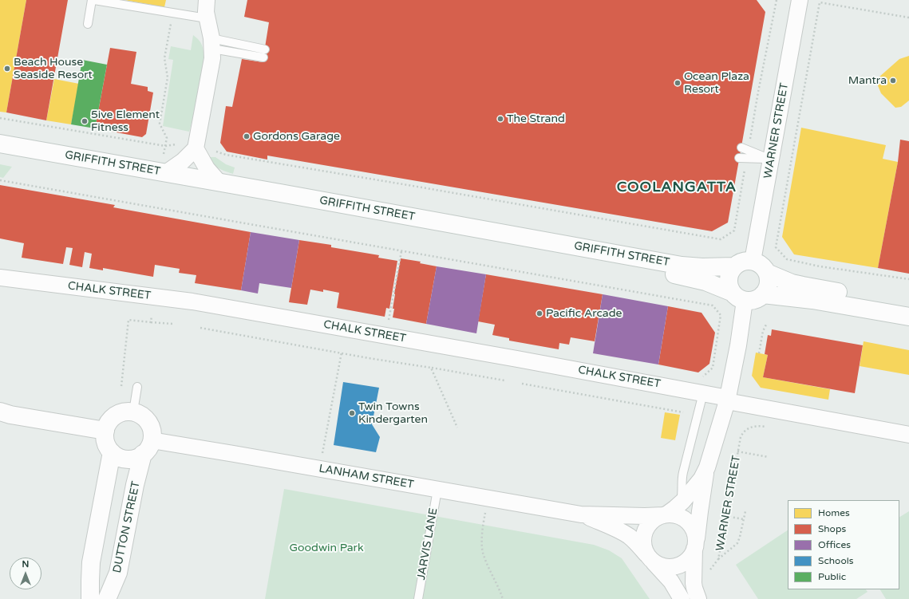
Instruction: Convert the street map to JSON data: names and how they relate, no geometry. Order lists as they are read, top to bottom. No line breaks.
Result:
{"streets":{"main road":["GRIFFITH STREET","DUTTON STREET"],"street":["WARNER STREET","CHALK STREET","LANHAM STREET"],"lane":["JARVIS LANE"]},"crossings":[["WARNER STREET","GRIFFITH STREET"],["LANHAM STREET","DUTTON STREET"],["LANHAM STREET","JARVIS LANE"]],"districts":["COOLANGATTA"],"parks":["Goodwin Park"],"places":["Beach House Seaside Resort","Mantra","Ocean Plaza Resort","The Strand","5ive Element Fitness","Gordons Garage","Pacific Arcade","Twin Towns Kindergarten"],"legend":["Homes","Shops","Offices","Schools","Public"],"north":"top"}
